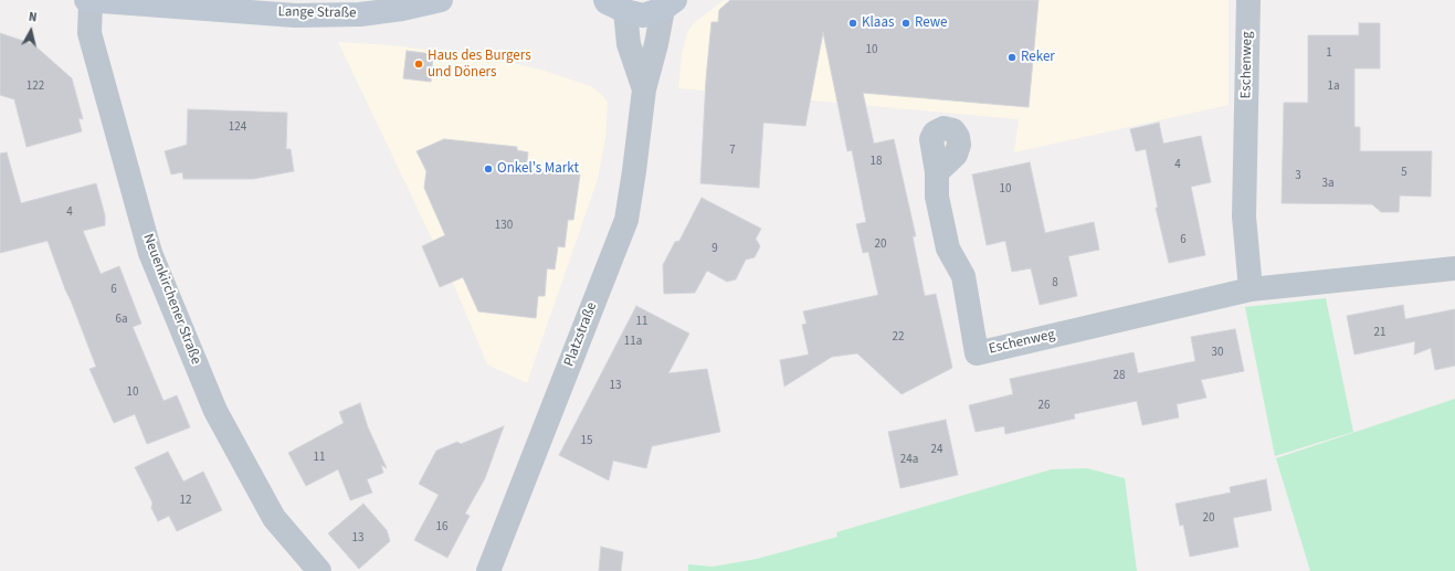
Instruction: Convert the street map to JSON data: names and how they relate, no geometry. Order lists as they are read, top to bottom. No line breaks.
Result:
{"streets":{"main road":["Lange Straße"],"street":["Eschenweg","Neuenkirchener Straße","Platzstraße"]},"crossings":[["Lange Straße","Neuenkirchener Straße"]],"places":["Klaas","Rewe","Reker","Haus des Burgers und Döners","Onkel's Markt"],"house_numbers":["10","1","122","1a","124","7","18","4","5","3","3a","10","4","130","6","20","9","8","6","6a","11","21","22","11a","30","28","13","10","26","15","24","11","24a","12","20","16","13"],"north":"top"}
